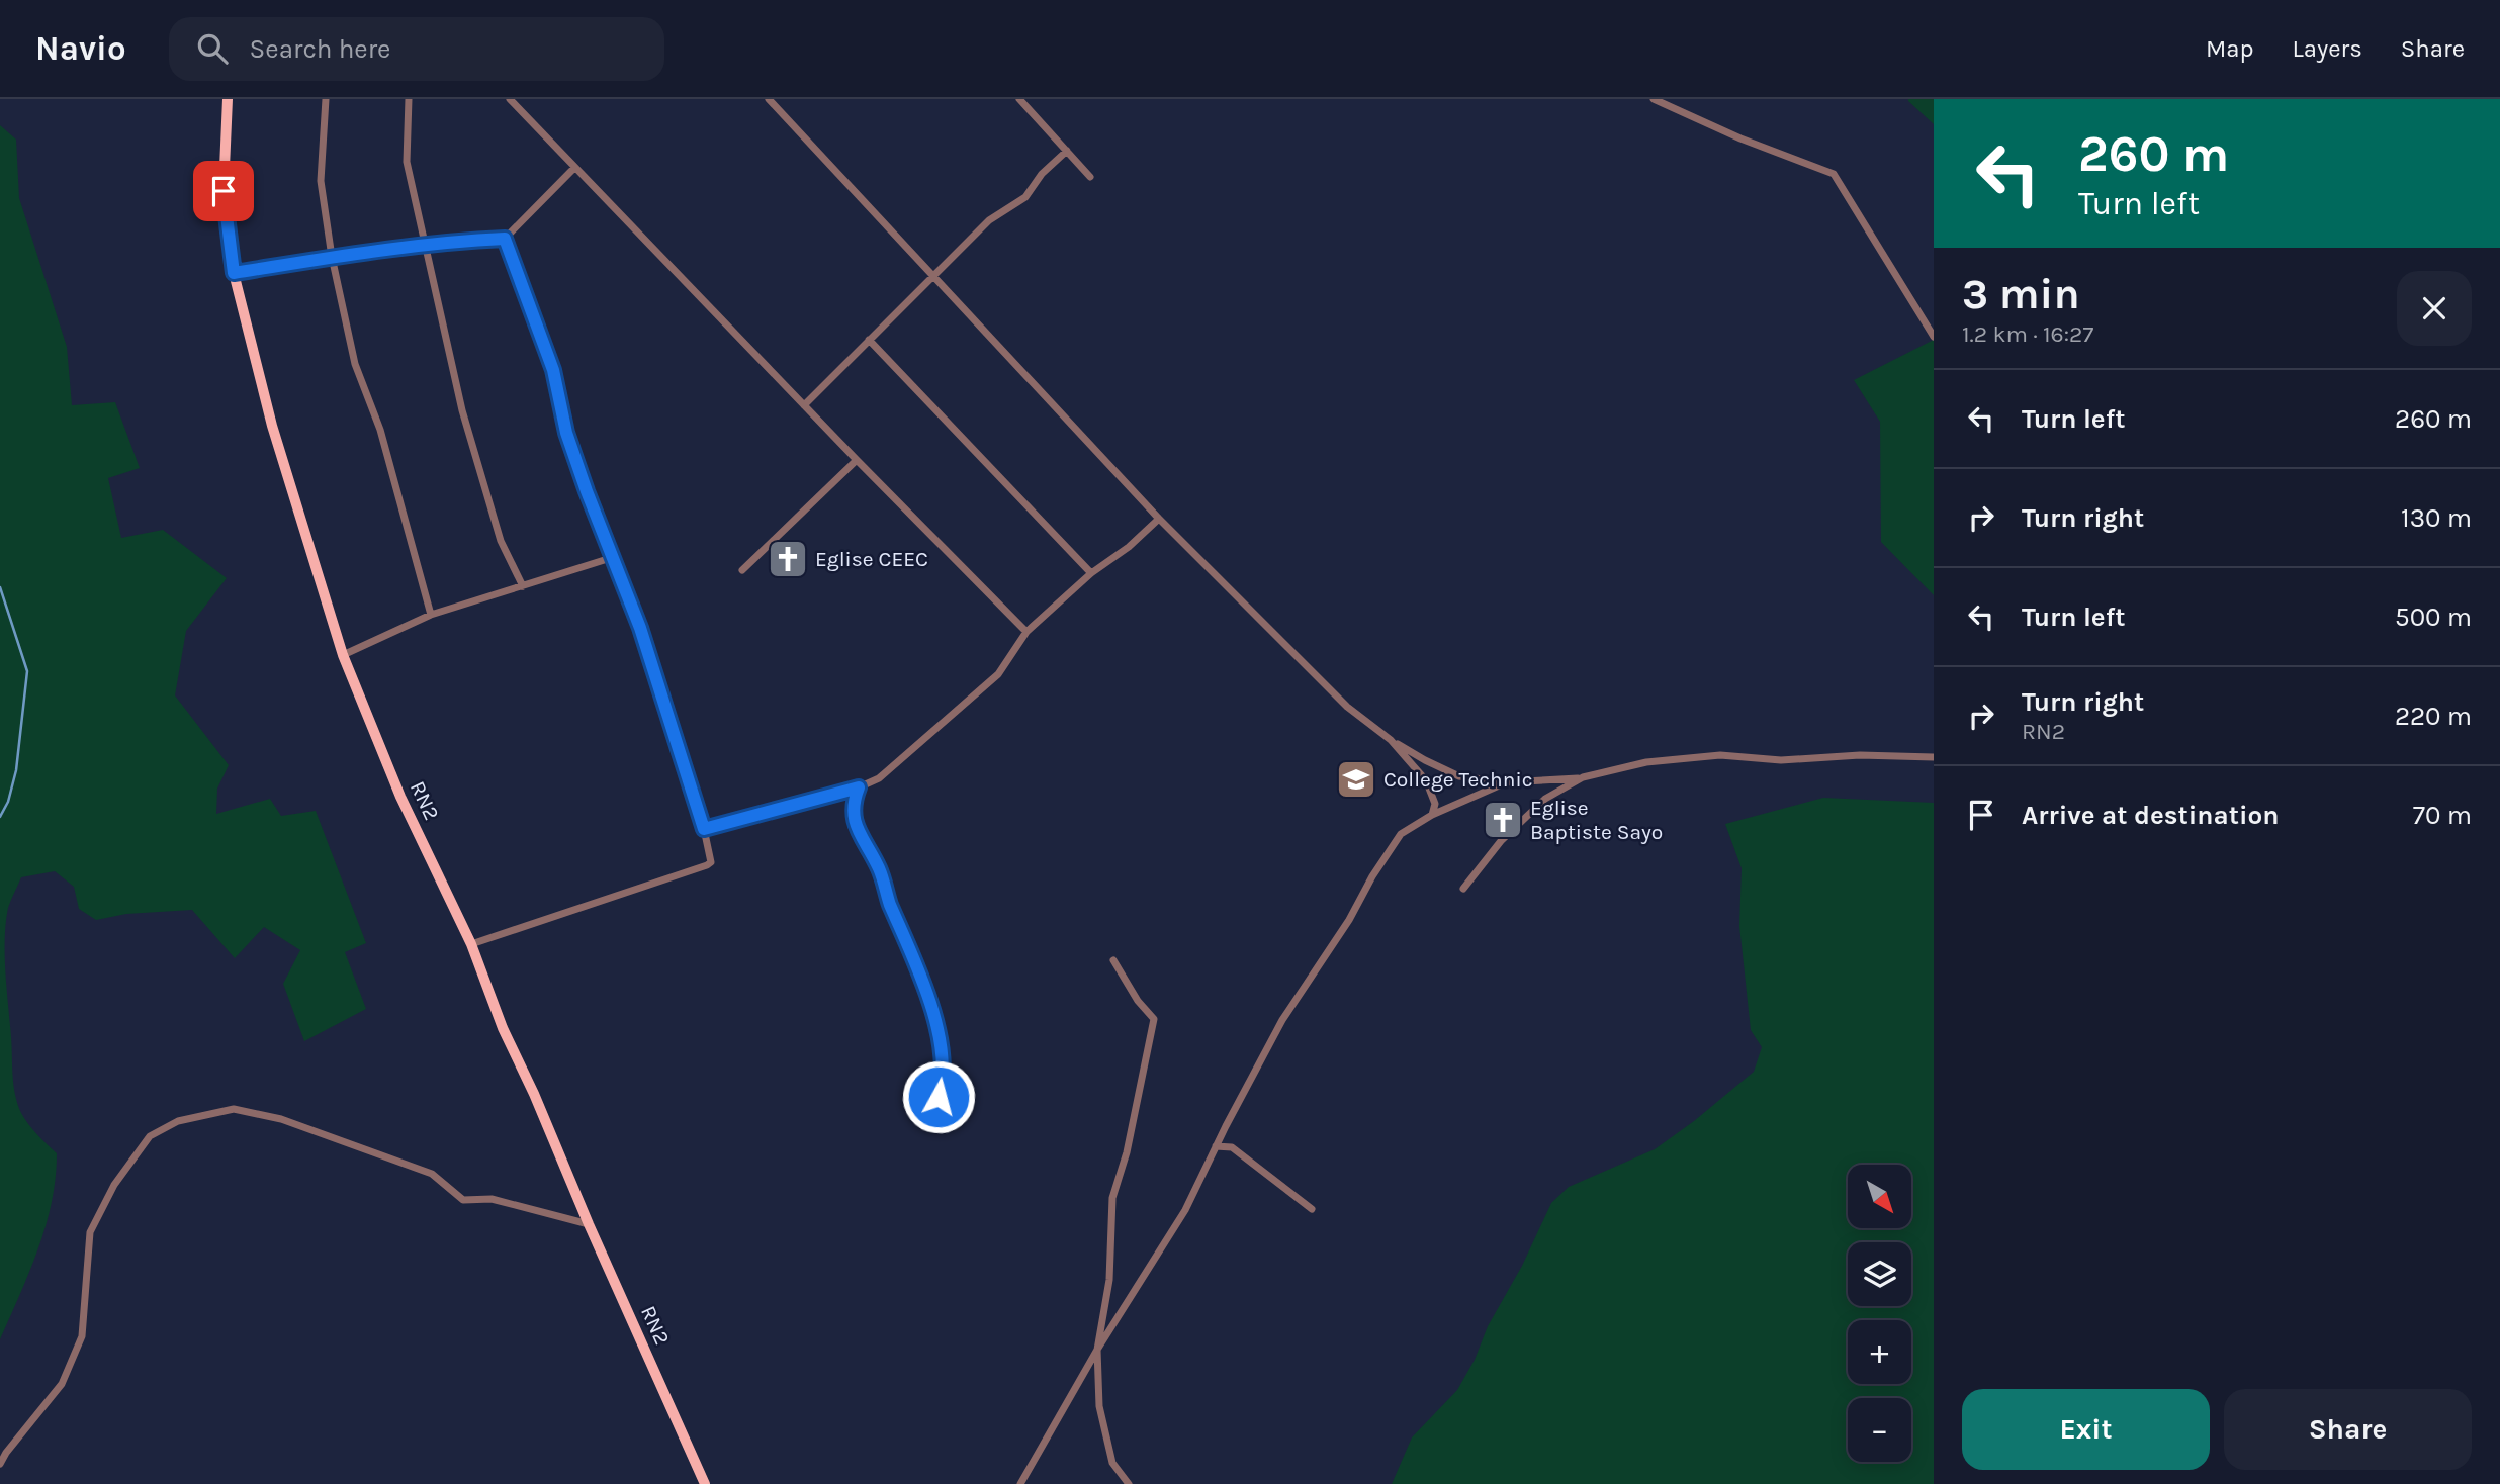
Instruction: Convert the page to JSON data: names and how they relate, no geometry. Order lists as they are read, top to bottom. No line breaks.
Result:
{"streets":{"main road":["RN2"]},"places":{"church":["Eglise CEEC","Eglise Baptiste Sayo"],"school or university":["College Technic"]},"north":"bottom right","page":{"header":"Navio","search":"Search here","nav":["Map","Layers","Share"],"turn":["260 m","Turn left"],"heading":["3 min","1.2 km · 16:27"],"list":[{"name":"Turn left","value":"260 m"},{"name":"Turn right","value":"130 m"},{"name":"Turn left","value":"500 m"},{"name":"Turn right","note":"RN2","value":"220 m"},{"name":"Arrive at destination","value":"70 m"}],"map_buttons":["+","−"],"buttons":["Exit","Share"]}}
